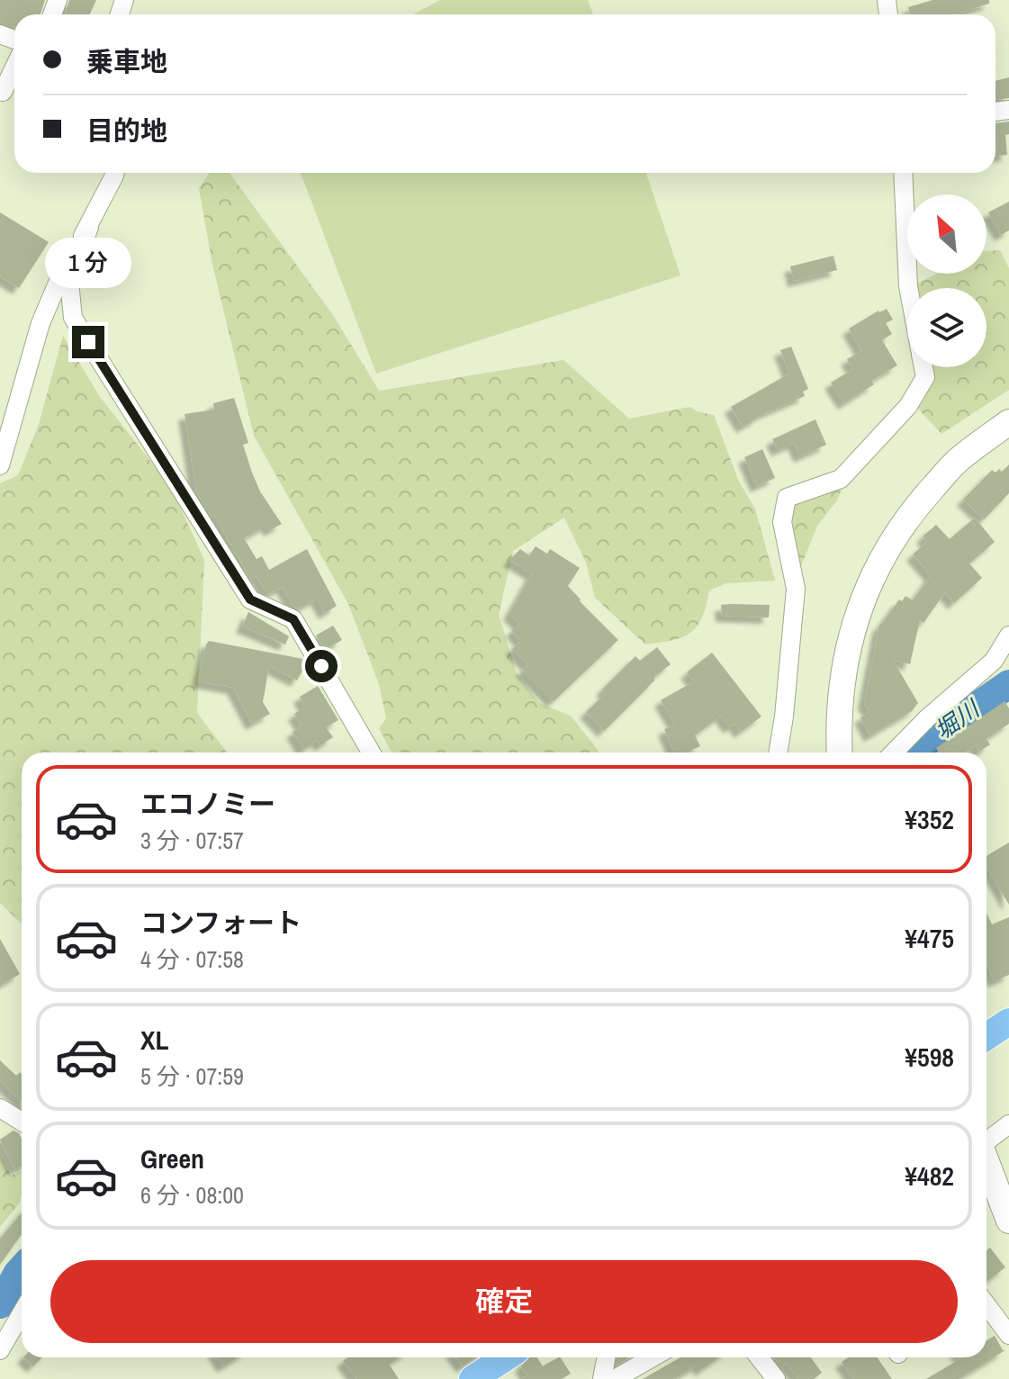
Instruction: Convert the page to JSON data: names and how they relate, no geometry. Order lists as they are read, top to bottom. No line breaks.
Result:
{"water":["堀川"],"north":"top left","page":{"banner":["乗車地","目的地"],"bubble":"1 分","list":[{"name":"エコノミー","note":"3 分 · 07:57","value":"¥352"},{"name":"コンフォート","note":"4 分 · 07:58","value":"¥475"},{"name":"XL","note":"5 分 · 07:59","value":"¥598"},{"name":"Green","note":"6 分 · 08:00","value":"¥482"}],"buttons":"確定"}}
